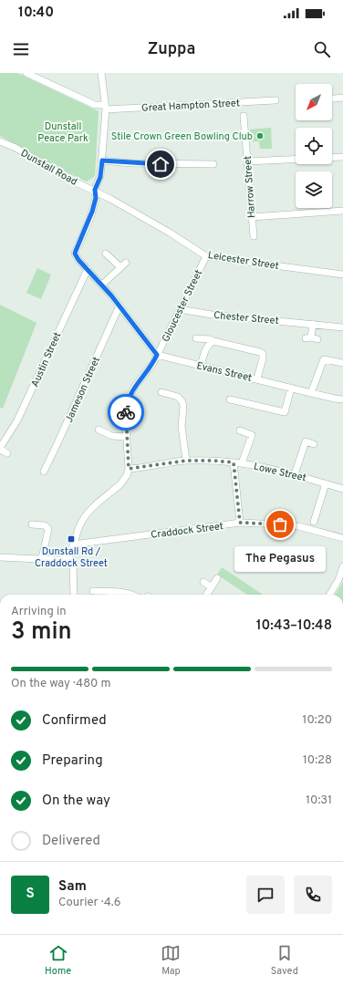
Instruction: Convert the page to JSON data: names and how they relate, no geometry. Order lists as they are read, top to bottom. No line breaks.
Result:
{"streets":{"street":["Great Hampton Street","Dunstall Road","Harrow Street","Leicester Street","Gloucester Street","Chester Street","Austin Street","Evans Street","Jameson Street","Lowe Street","Craddock Street"]},"crossings":[["Dunstall Road","Leicester Street"],["Leicester Street","Gloucester Street"],["Gloucester Street","Chester Street"],["Gloucester Street","Evans Street"]],"parks":["Dunstall Peace Park"],"places":{"other":["Stile Crown Green Bowling Club","The Pegasus"],"transit":["Dunstall Rd / Craddock Street"]},"north":"bottom left","page":{"status":"10:40","header":"Zuppa","bubble":"The Pegasus","heading":["3 min","Arriving in","10:43–10:48"],"panel":["Sam","Courier · 4.6"],"bar":"On the way · 480 m","list":[["Confirmed","10:20"],["Preparing","10:28"],["On the way","10:31"],"Delivered"],"round":"S","tabs":["Home","Map","Saved"]}}
